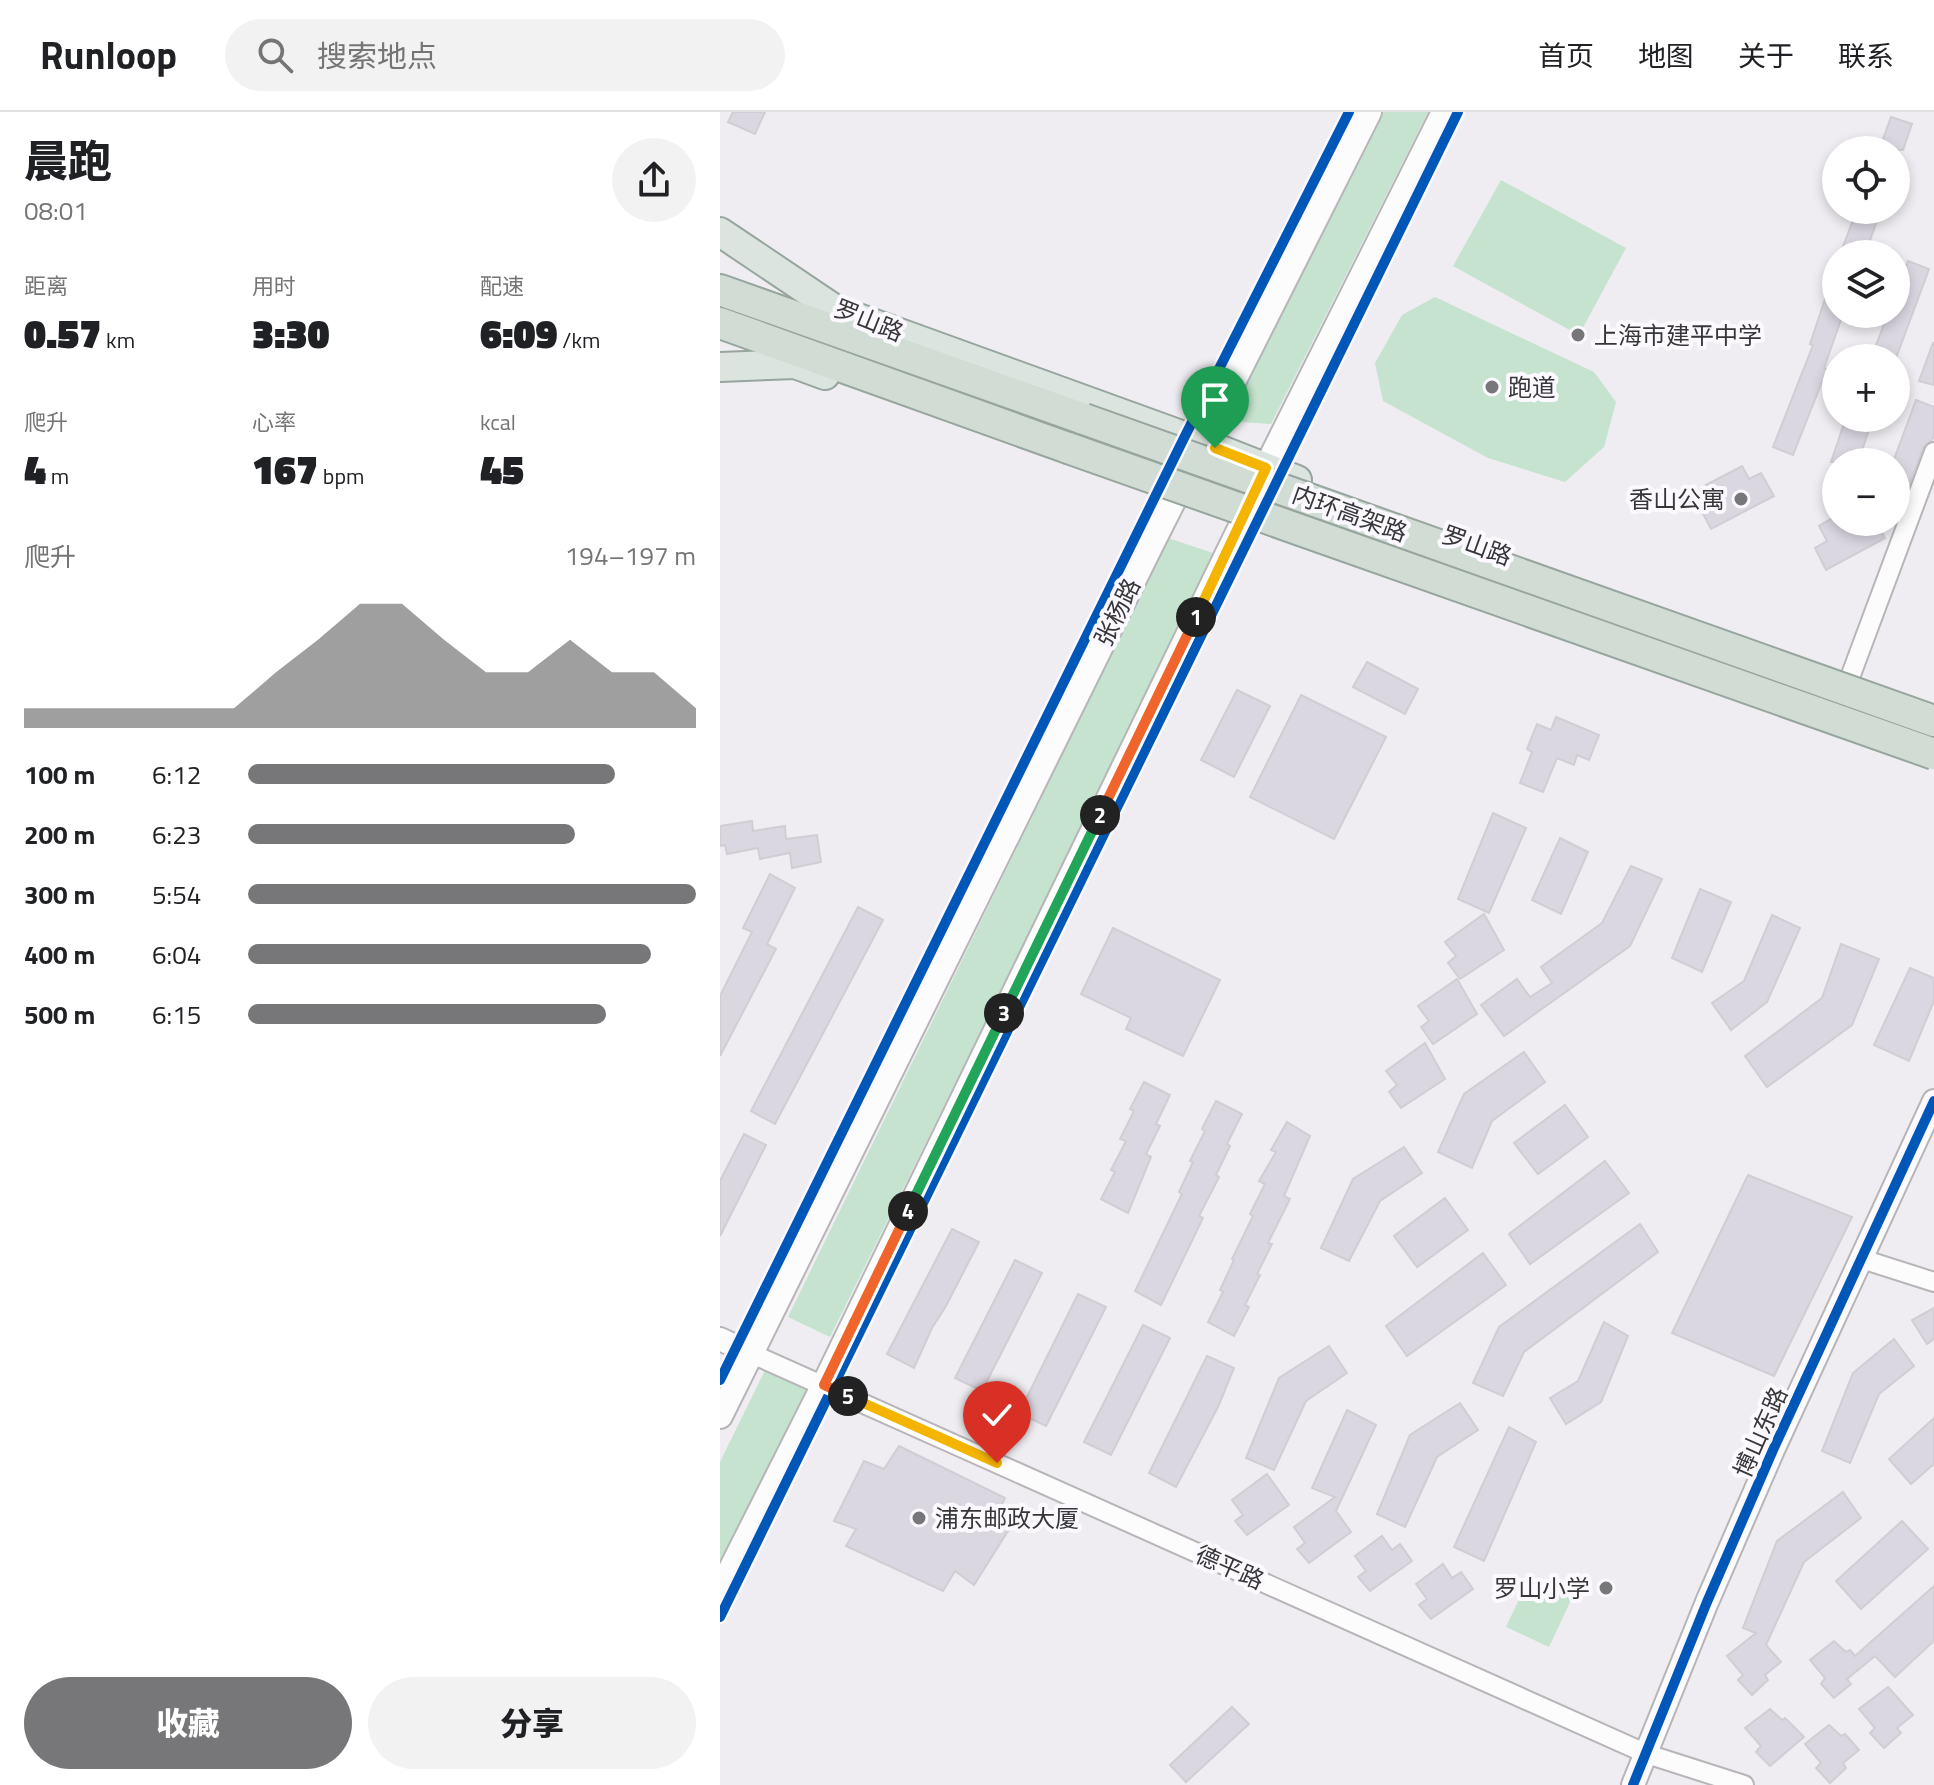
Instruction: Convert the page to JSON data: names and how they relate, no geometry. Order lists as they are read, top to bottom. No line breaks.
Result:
{"streets":{"highway":["内环高架路"],"main road":["罗山路","张杨路"],"street":["博山东路","德平路"]},"crossings":[["罗山路","张杨路"],["张杨路","德平路"],["博山东路","德平路"]],"places":["上海市建平中学","跑道","香山公寓","浦东邮政大厦","罗山小学"],"page":{"header":"Runloop","search":"搜索地点","nav":["首页","地图","关于","联系"],"heading":["晨跑","08:01"],"map_buttons":["+","−"],"stats":[["距离","0.57 km"],["用时","3:30"],["配速","6:09 /km"],["爬升","4 m"],["心率","167 bpm"],["kcal","45"]],"chart":["爬升","194–197 m"],"pins":["1","2","3","4","5"],"list":[{"name":"100 m","note":"6:12"},{"name":"200 m","note":"6:23"},{"name":"300 m","note":"5:54"},{"name":"400 m","note":"6:04"},{"name":"500 m","note":"6:15"}],"buttons":["收藏","分享"]}}
